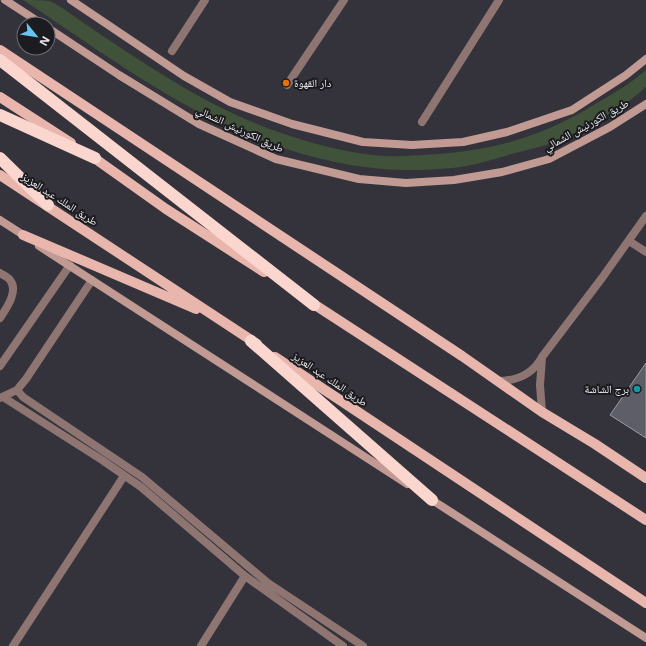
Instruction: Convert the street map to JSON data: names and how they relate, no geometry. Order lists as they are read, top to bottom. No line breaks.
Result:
{"streets":{"main road":["طريق الكورنيش الشمالي","طريق الملك عبد العزيز"]},"places":["دار القهوة","برج الشاشة"],"north":"bottom right"}
